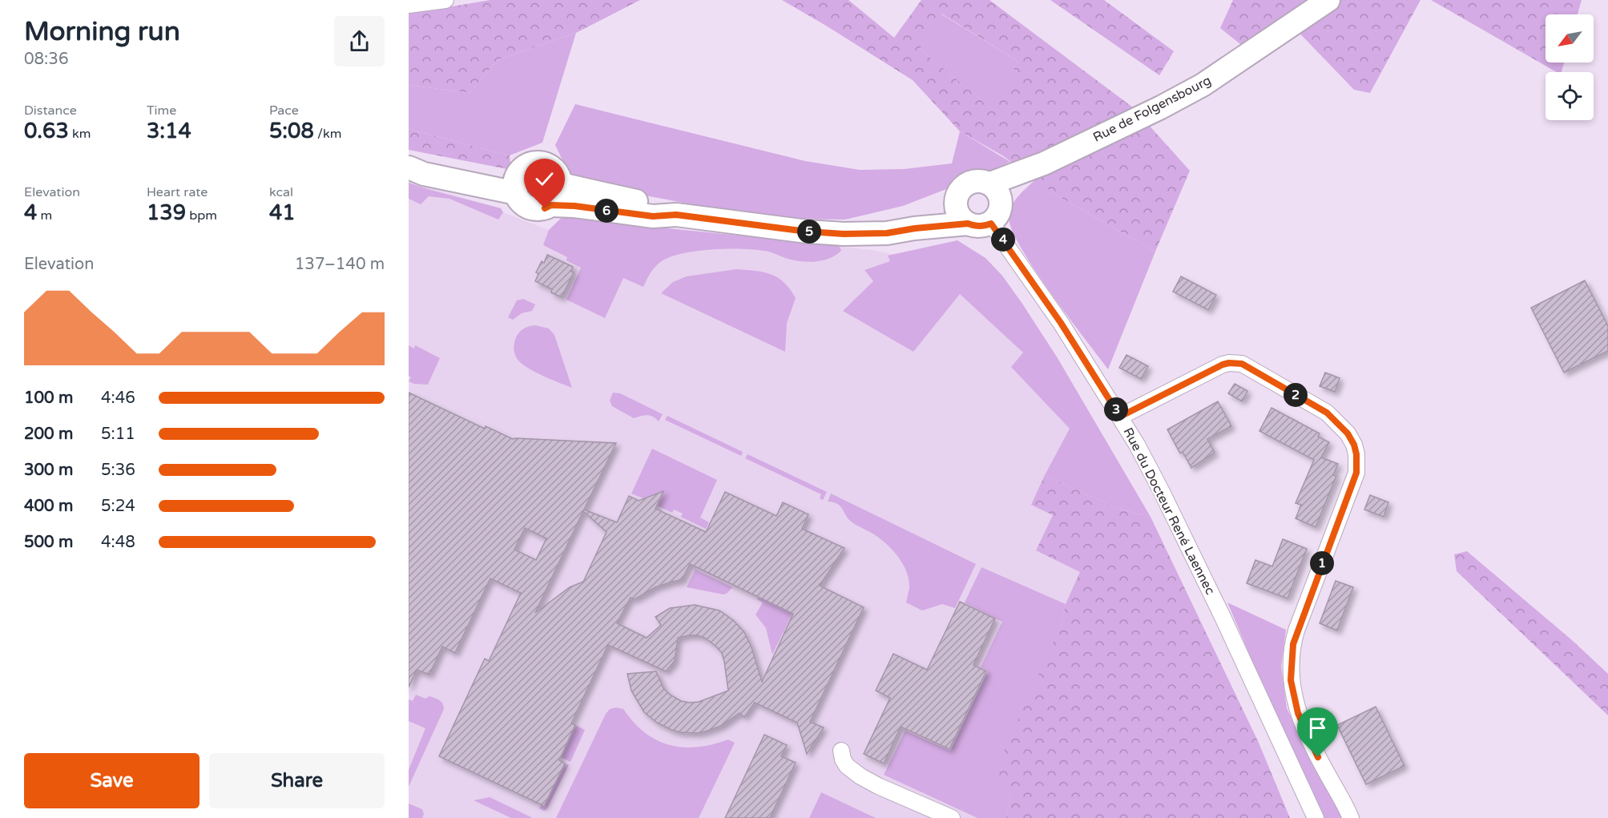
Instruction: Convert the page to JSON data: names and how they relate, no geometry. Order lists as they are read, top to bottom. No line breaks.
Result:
{"streets":{"main road":["Rue de Folgensbourg"],"street":["Rue du Docteur René Laennec"]},"crossings":[["Rue de Folgensbourg","Rue du Docteur René Laennec"]],"north":"bottom left","page":{"heading":["Morning run","08:36"],"stats":[["Distance","0.63 km"],["Time","3:14"],["Pace","5:08 /km"],["Elevation","4 m"],["Heart rate","139 bpm"],["kcal","41"]],"pins":["6","5","4","2","3","1"],"chart":["Elevation","137–140 m"],"list":[{"name":"100 m","note":"4:46"},{"name":"200 m","note":"5:11"},{"name":"300 m","note":"5:36"},{"name":"400 m","note":"5:24"},{"name":"500 m","note":"4:48"}],"buttons":["Save","Share"]}}
